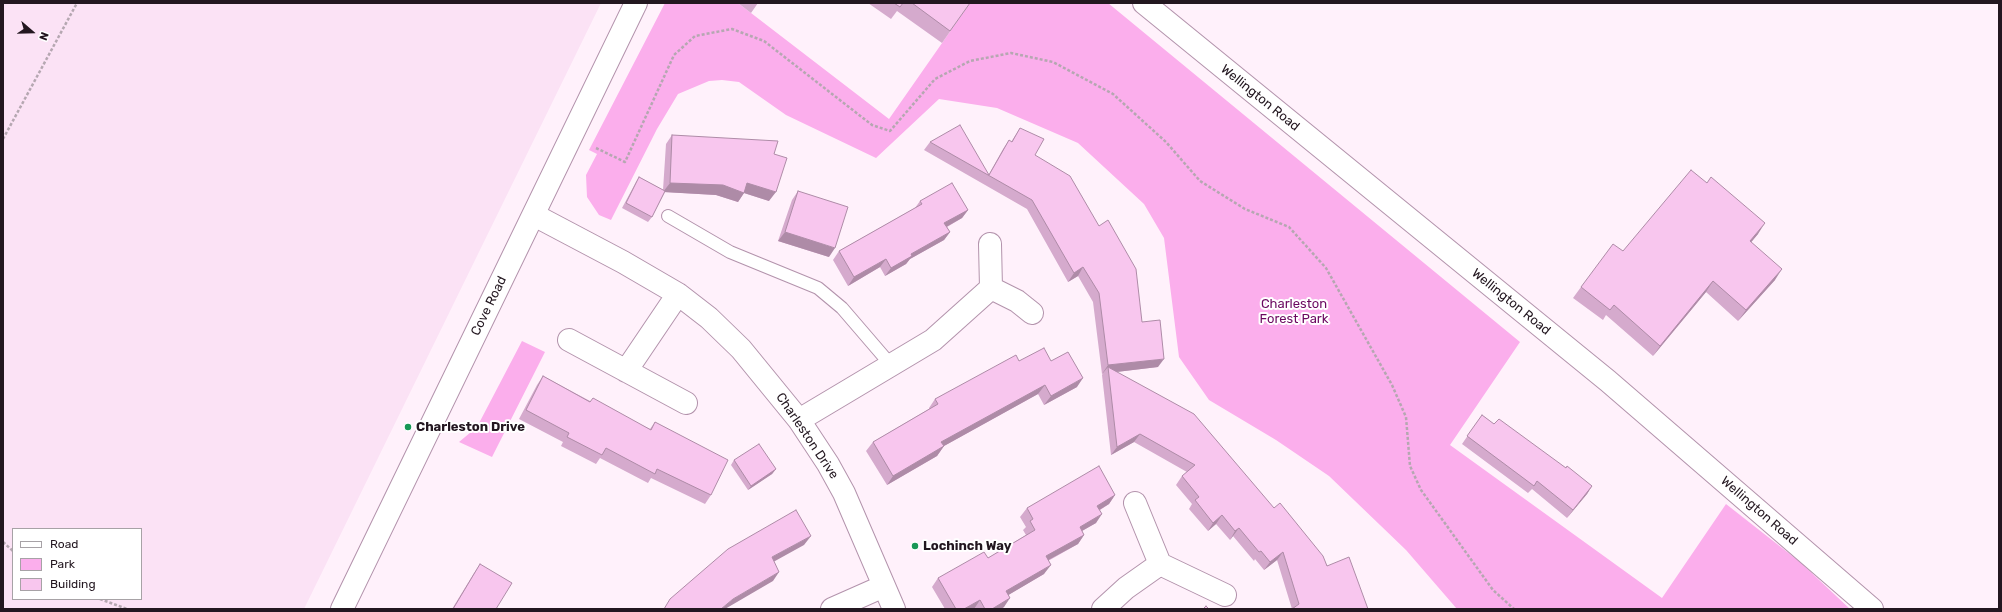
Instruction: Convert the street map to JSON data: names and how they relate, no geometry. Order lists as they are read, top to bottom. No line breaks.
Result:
{"streets":{"street":["Wellington Road","Cove Road","Charleston Drive"]},"crossings":[["Cove Road","Charleston Drive"]],"parks":["Charleston Forest Park"],"places":["Charleston Drive","Lochinch Way"],"legend":["Road","Park","Building"],"north":"right"}
